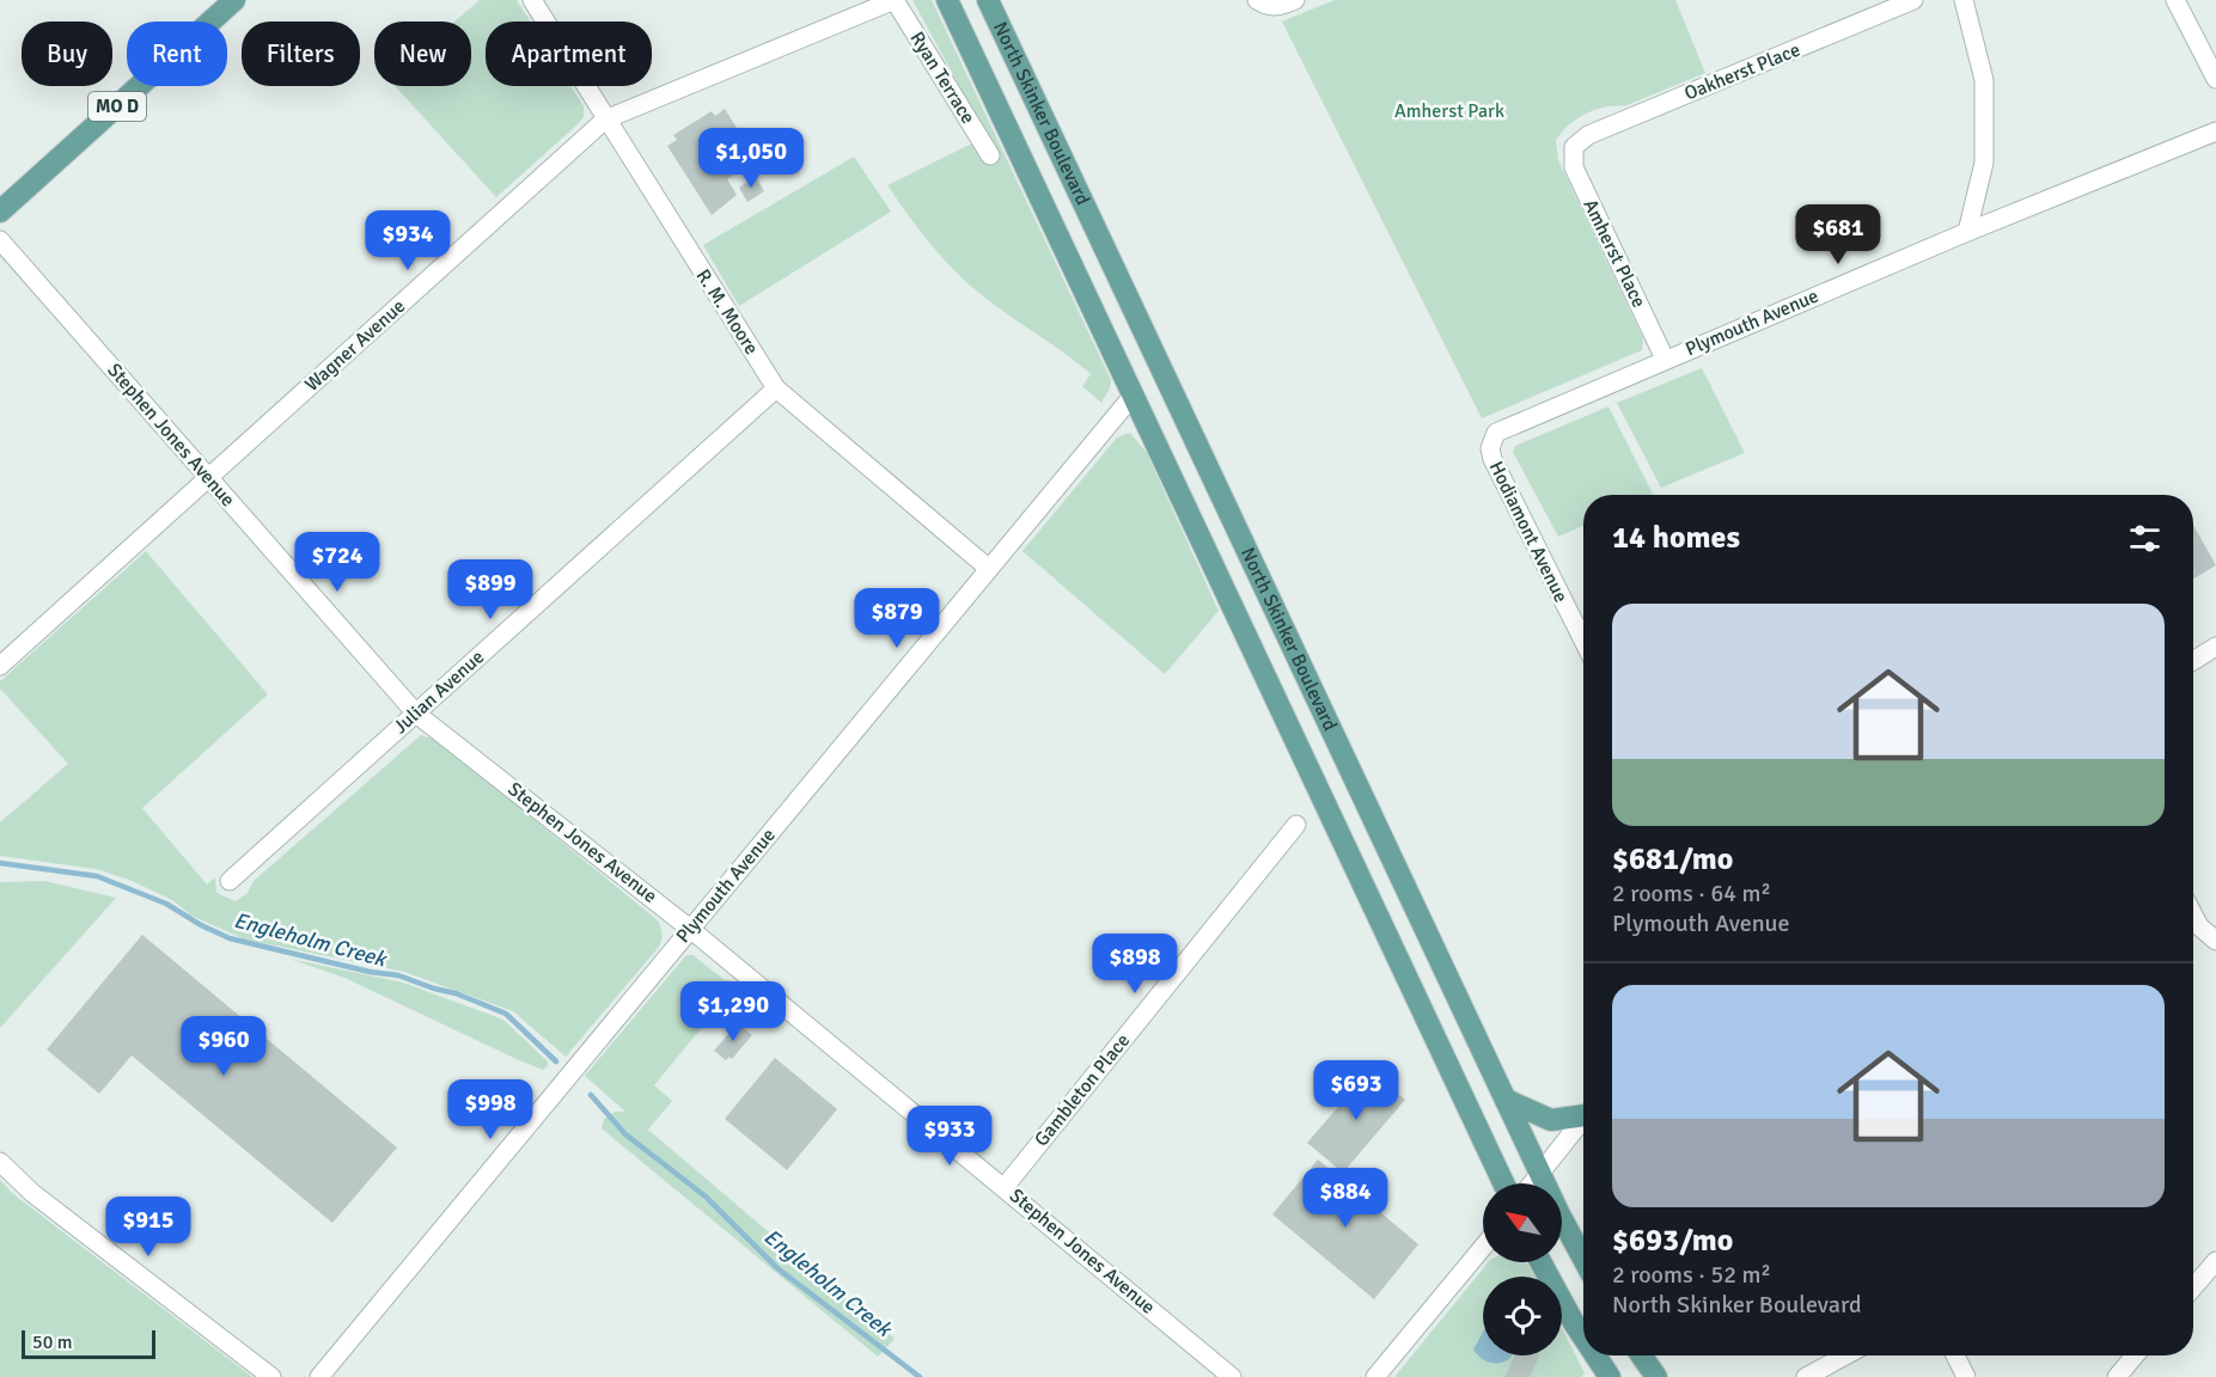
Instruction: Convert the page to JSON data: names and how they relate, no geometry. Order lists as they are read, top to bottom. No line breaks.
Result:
{"streets":{"main road":["MO D","North Skinker Boulevard"],"street":["Oakherst Place","Ryan Terrace","Amherst Place","R. M. Moore","Plymouth Avenue","Wagner Avenue","Stephen Jones Avenue","Hodiamont Avenue","Julian Avenue","Gambleton Place"]},"crossings":[["Oakherst Place","Amherst Place"],["Ryan Terrace","Wagner Avenue"],["North Skinker Boulevard","Plymouth Avenue"],["Amherst Place","Plymouth Avenue"],["R. M. Moore","Plymouth Avenue"],["R. M. Moore","Wagner Avenue"],["R. M. Moore","Julian Avenue"],["Plymouth Avenue","Stephen Jones Avenue"],["Plymouth Avenue","Hodiamont Avenue"],["Wagner Avenue","Stephen Jones Avenue"],["Stephen Jones Avenue","Julian Avenue"],["Stephen Jones Avenue","Gambleton Place"]],"water":["Engleholm Creek"],"parks":["Amherst Park"],"scale_bar":"50 m","north":"top left","page":{"chip":["Buy","Rent","Filters","New","Apartment"],"price":["$1,050","$681","$934","$724","$899","$879","$898","$1,290","$960","$693","$998","$933","$884","$915"],"heading":"14 homes","list":[{"name":"$681/mo","note":"2 rooms · 64 m² · Plymouth Avenue"},{"name":"$693/mo","note":"2 rooms · 52 m² · North Skinker Boulevard"}],"scale":"50 m"}}
